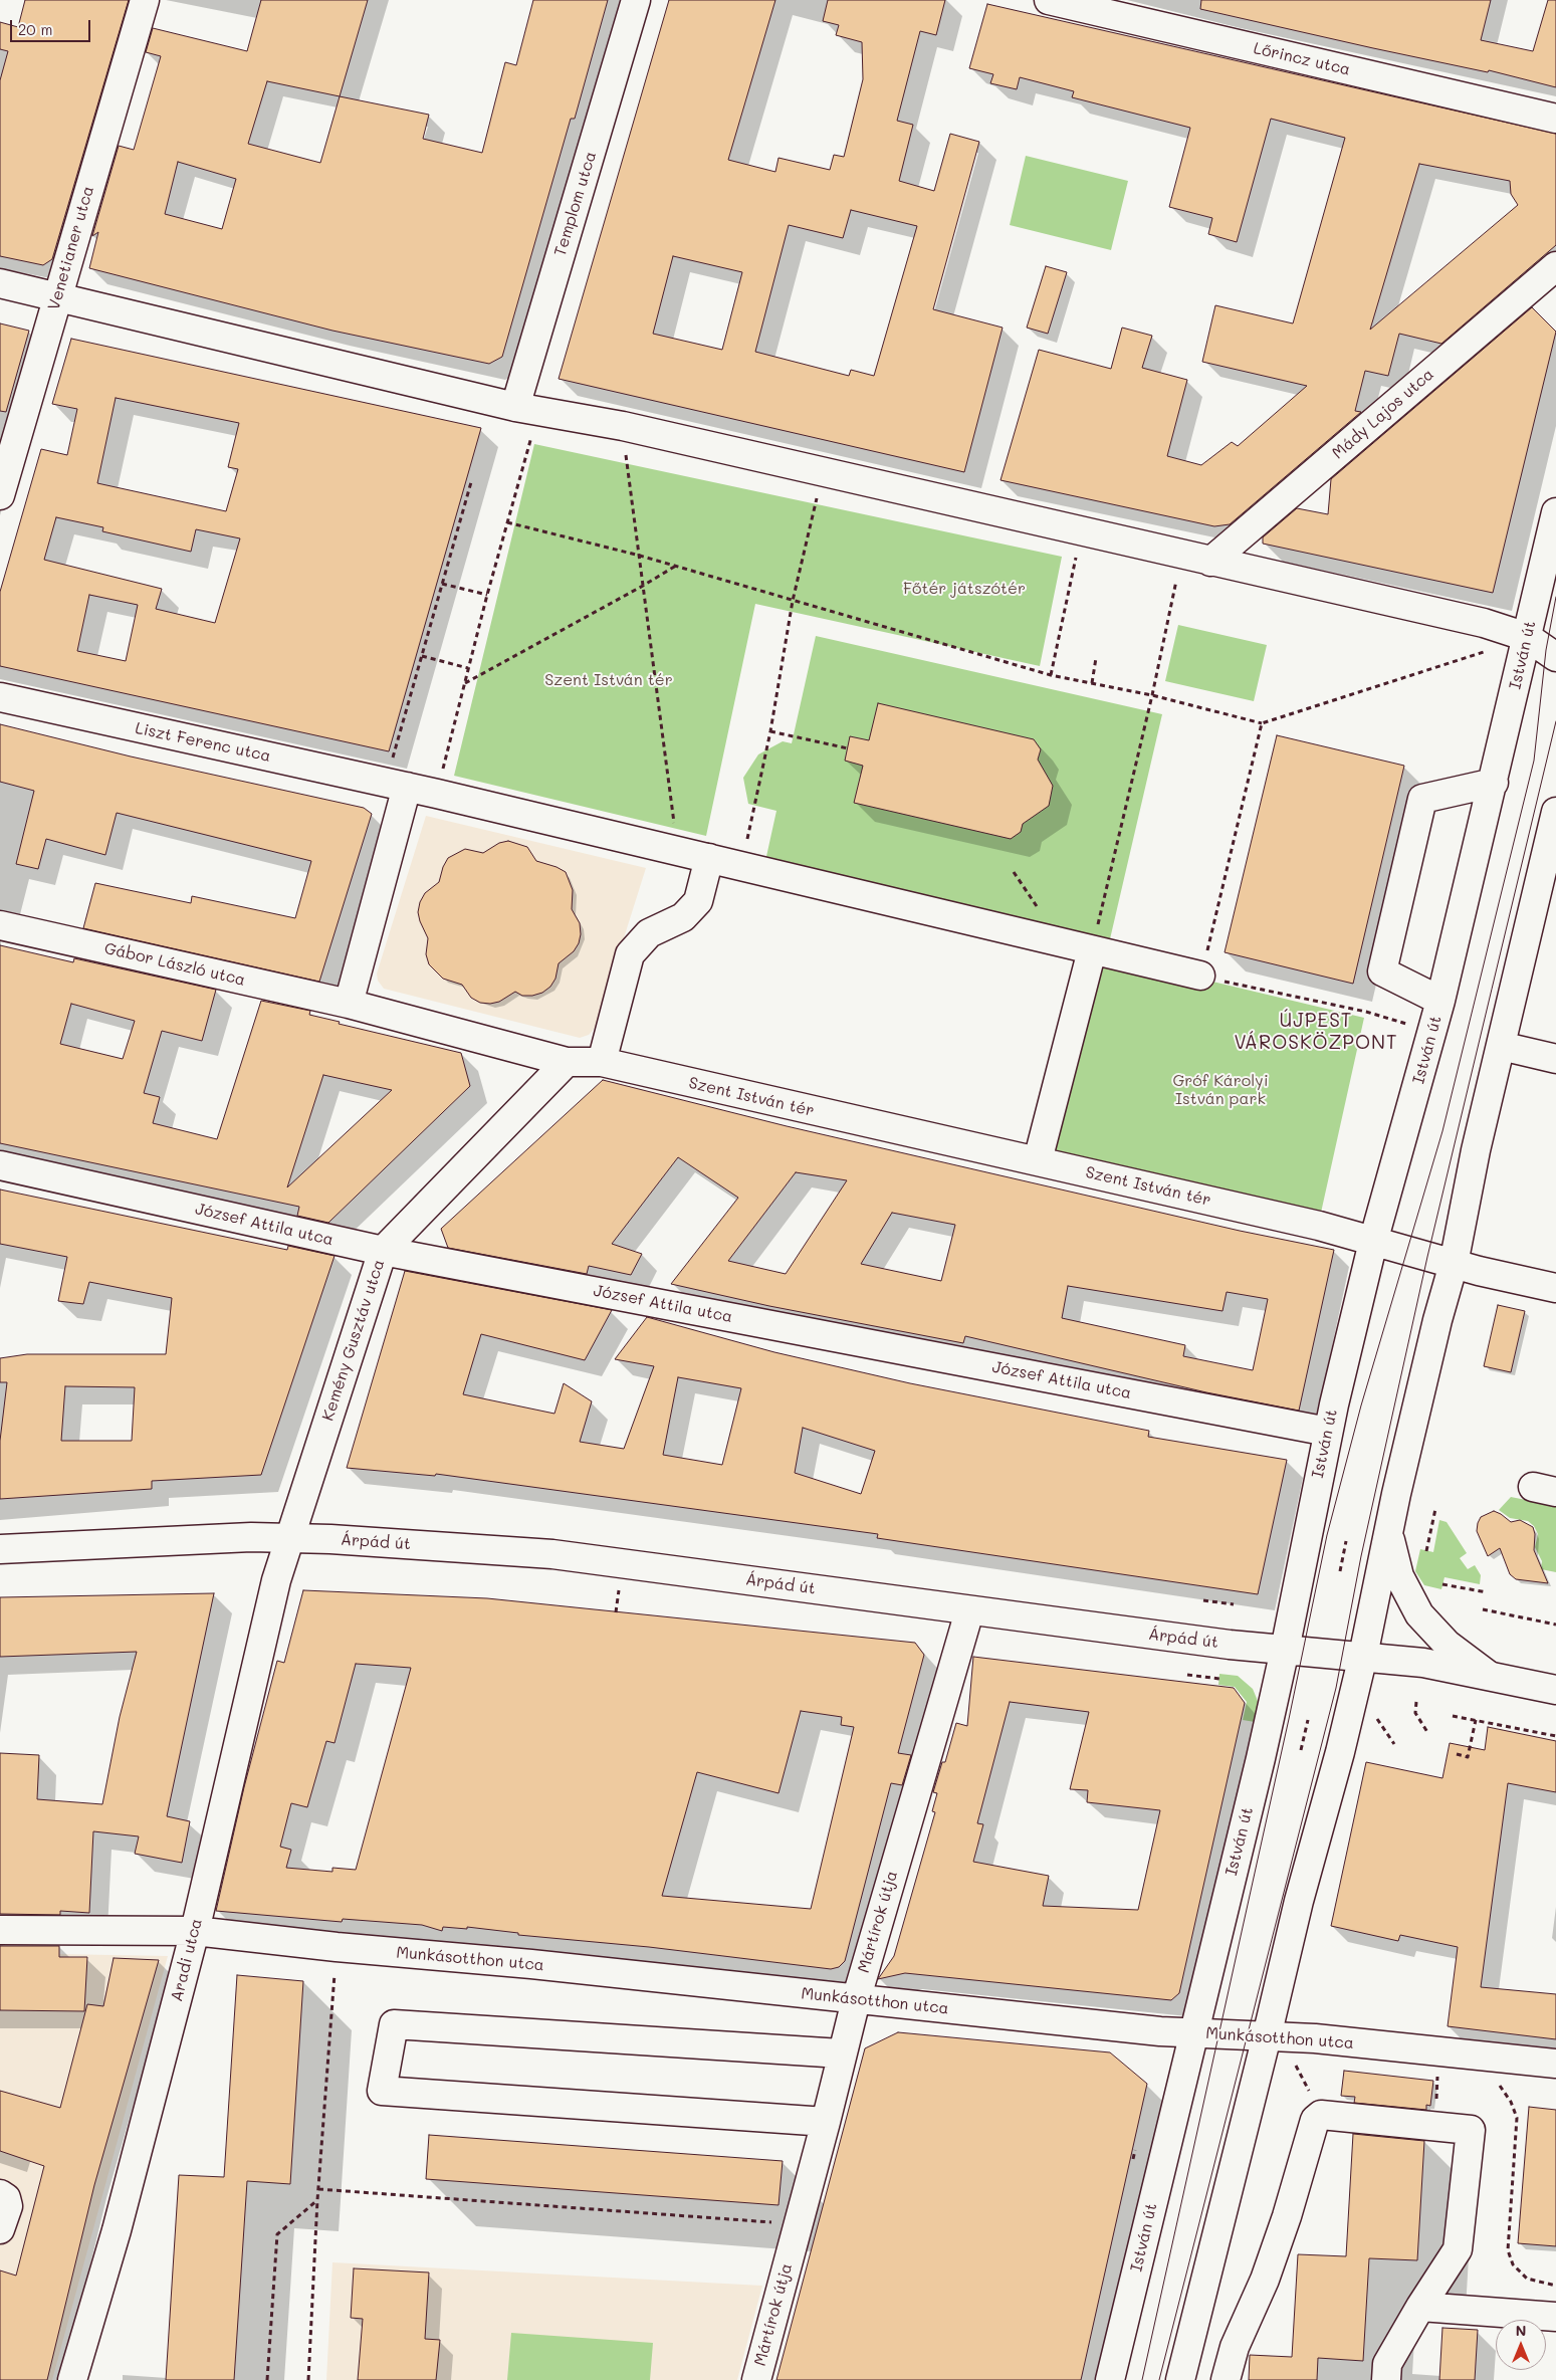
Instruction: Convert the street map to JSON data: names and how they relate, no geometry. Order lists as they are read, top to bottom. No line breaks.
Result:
{"streets":{"street":["Lőrincz utca","Templom utca","Venetianer utca","Mády Lajos utca","István út","Liszt Ferenc utca","Gábor László utca","Szent István tér","József Attila utca","Kemény Gusztáv utca","Árpád út","Mártírok útja","Munkásotthon utca","Aradi utca"]},"crossings":[["István út","Szent István tér"],["István út","József Attila utca"],["István út","Árpád út"],["István út","Munkásotthon utca"],["Gábor László utca","Szent István tér"],["Szent István tér","Kemény Gusztáv utca"],["József Attila utca","Kemény Gusztáv utca"],["Kemény Gusztáv utca","Árpád út"],["Kemény Gusztáv utca","Aradi utca"],["Árpád út","Mártírok útja"],["Árpád út","Aradi utca"],["Mártírok útja","Munkásotthon utca"],["Munkásotthon utca","Aradi utca"]],"districts":["ÚJPEST VÁROSKÖZPONT"],"parks":["Főtér játszótér","Szent István tér","Gróf Károlyi István park"],"scale_bar":"20 m","north":"top"}
